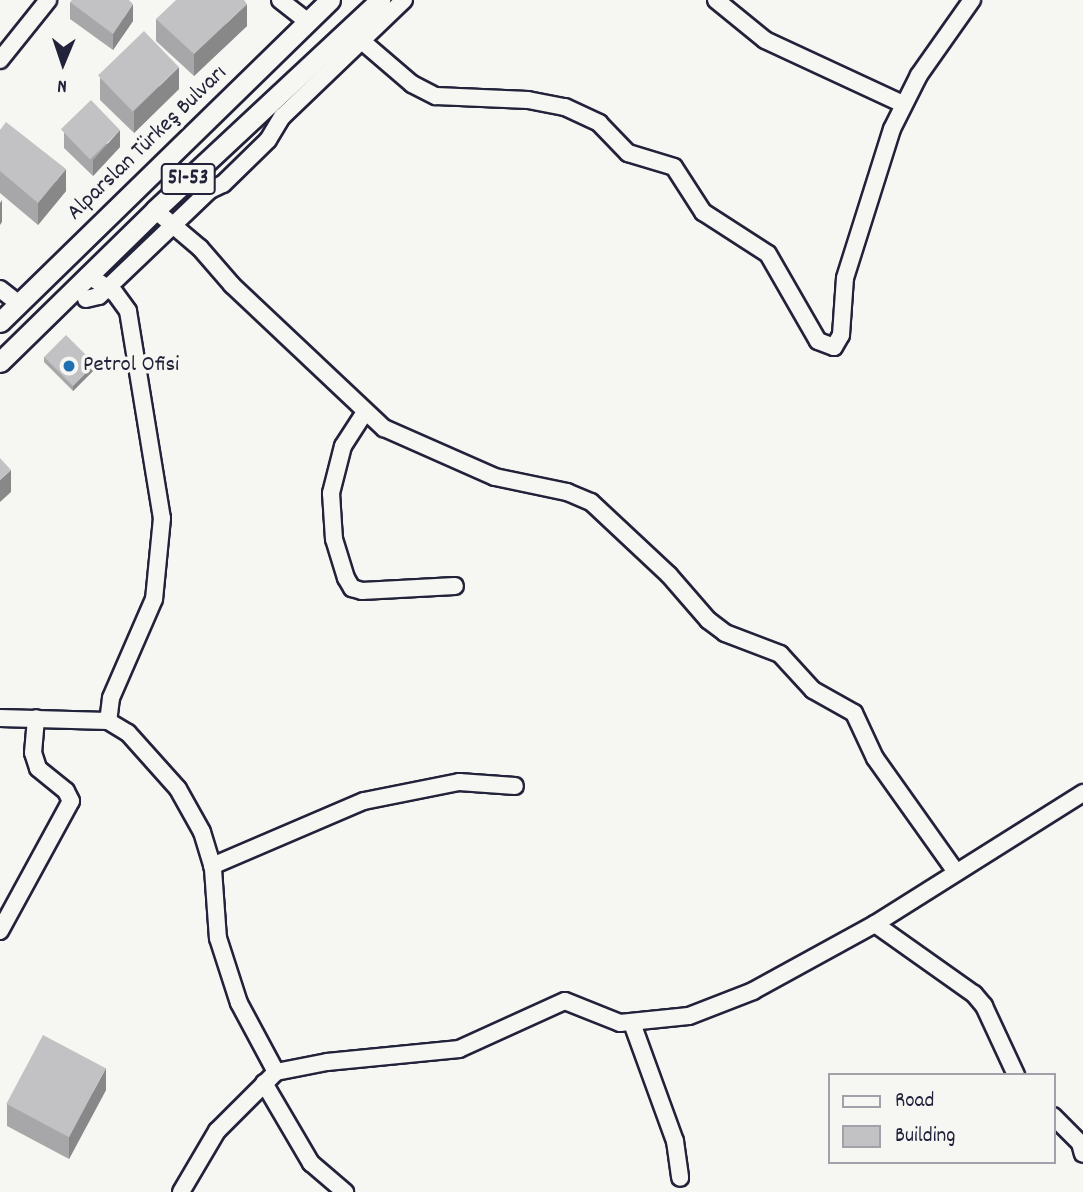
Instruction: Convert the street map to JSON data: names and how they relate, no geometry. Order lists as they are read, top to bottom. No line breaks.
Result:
{"streets":{"main road":["Alparslan Türkeş Bulvarı","51-53"]},"places":["Petrol Ofisi"],"legend":["Road","Building"],"north":"bottom"}
